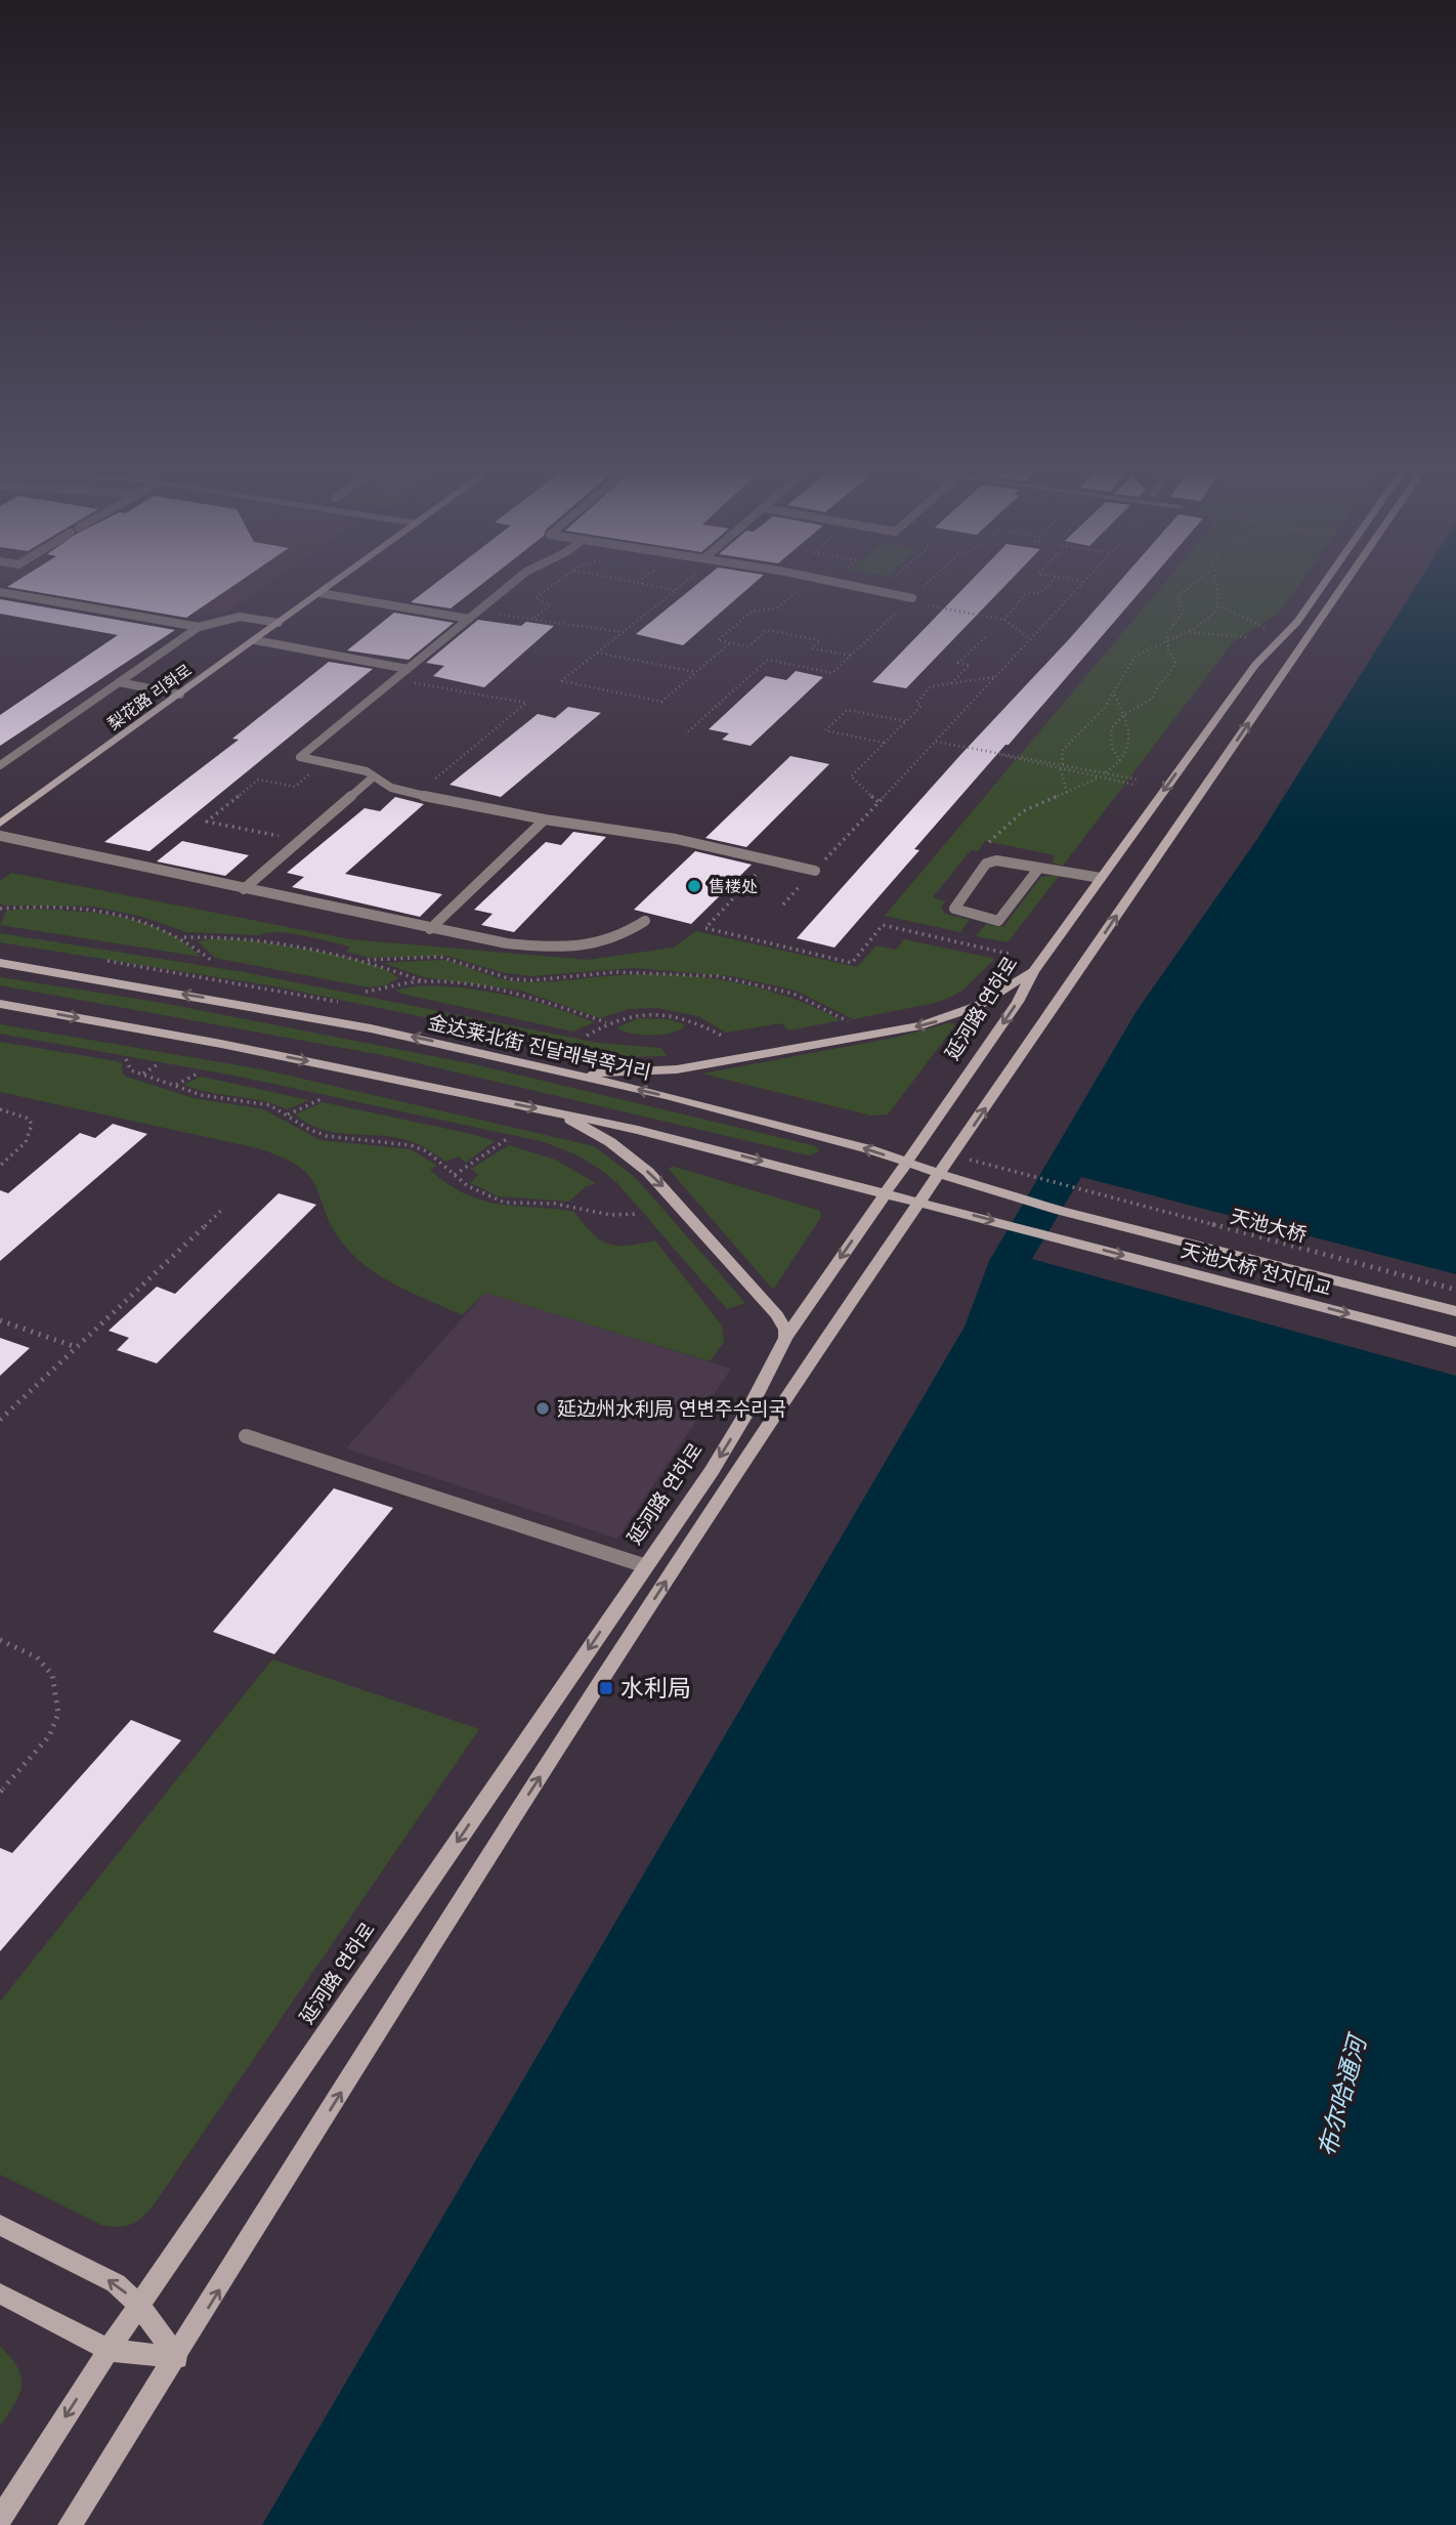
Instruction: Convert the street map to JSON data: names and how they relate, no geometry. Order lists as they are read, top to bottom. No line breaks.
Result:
{"streets":{"main road":["梨花路 리화로","延河路 연하로","金达莱北街 진달래북쪽거리","天池大桥 천지대교"],"path":["天池大桥"]},"crossings":[["延河路 연하로","金达莱北街 진달래북쪽거리"],["金达莱北街 진달래북쪽거리","天池大桥 천지대교"]],"water":["布尔哈通河"],"places":{"other":["售楼处","延边州水利局 연변주수리국"],"transit":["水利局"]}}
